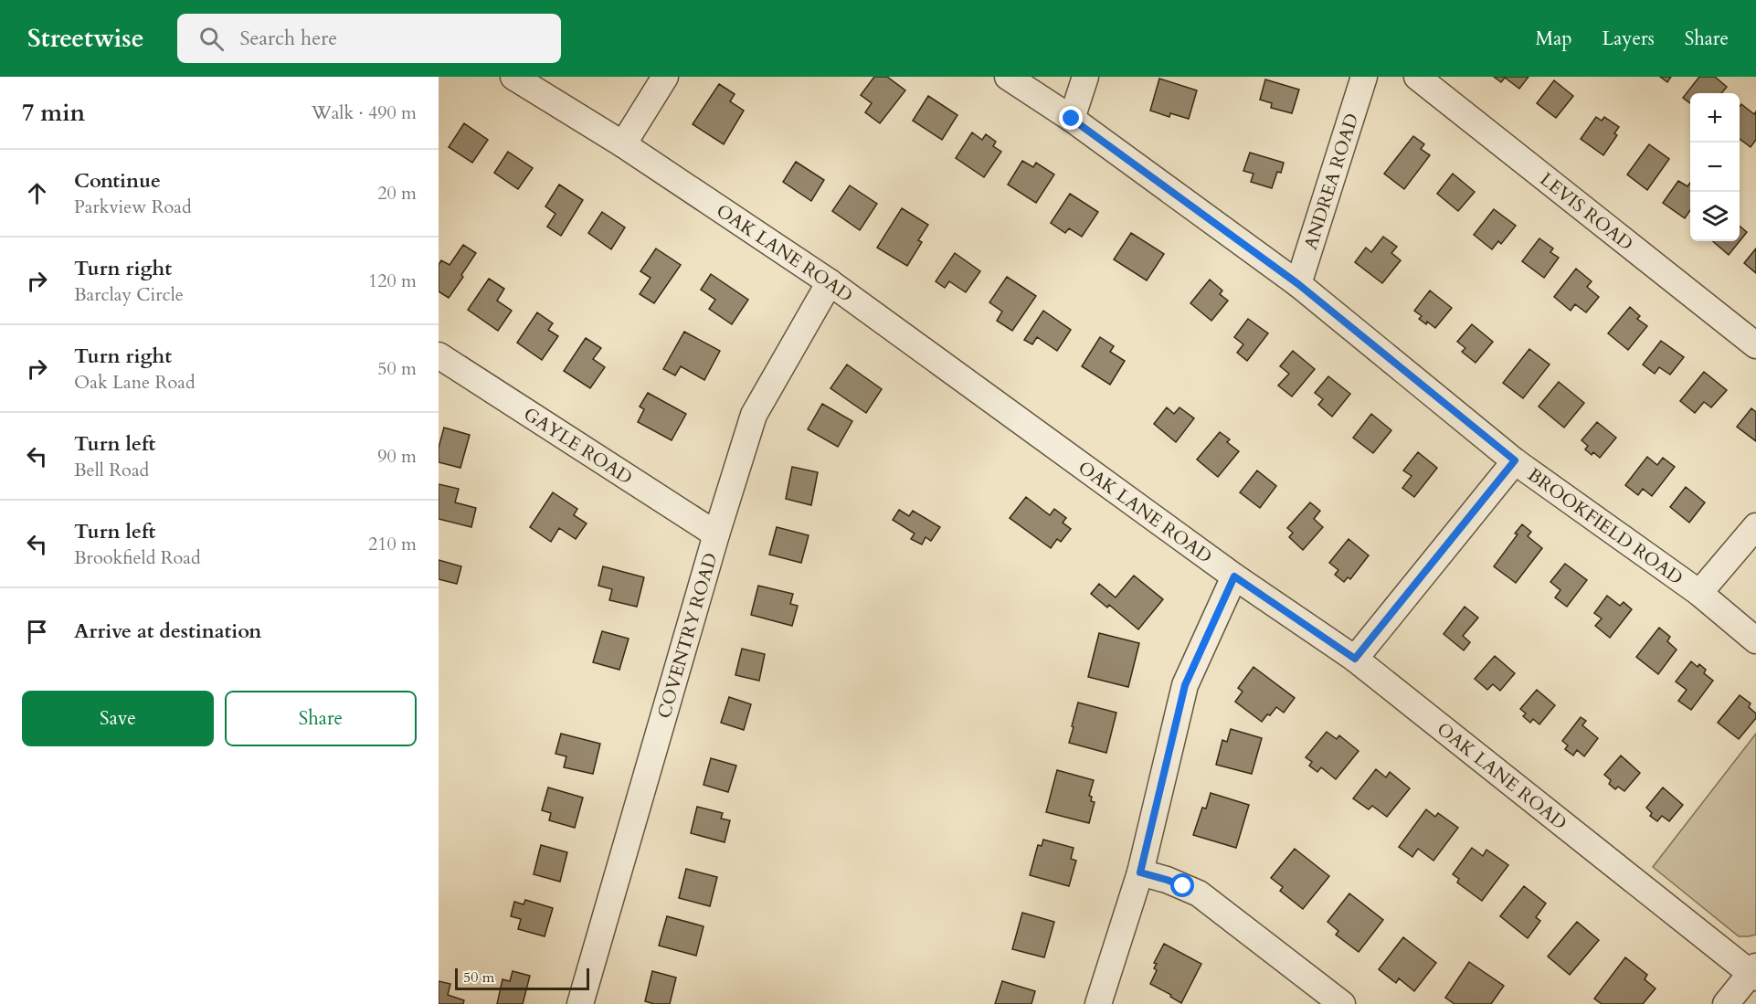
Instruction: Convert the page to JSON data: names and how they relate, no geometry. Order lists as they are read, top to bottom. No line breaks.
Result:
{"streets":{"street":["ANDREA ROAD","LEVIS ROAD","OAK LANE ROAD","GAYLE ROAD","BROOKFIELD ROAD","COVENTRY ROAD"]},"crossings":[["ANDREA ROAD","BROOKFIELD ROAD"],["OAK LANE ROAD","COVENTRY ROAD"],["GAYLE ROAD","COVENTRY ROAD"]],"scale_bar":"50 m","page":{"header":"Streetwise","search":"Search here","nav":["Map","Layers","Share"],"heading":["7 min","Walk · 490 m"],"map_buttons":["+","−"],"list":[["Continue","Parkview Road","20 m"],["Turn right","Barclay Circle","120 m"],["Turn right","Oak Lane Road","50 m"],["Turn left","Bell Road","90 m"],["Turn left","Brookfield Road","210 m"],"Arrive at destination"],"buttons":["Save","Share"],"scale":"50 m"}}
